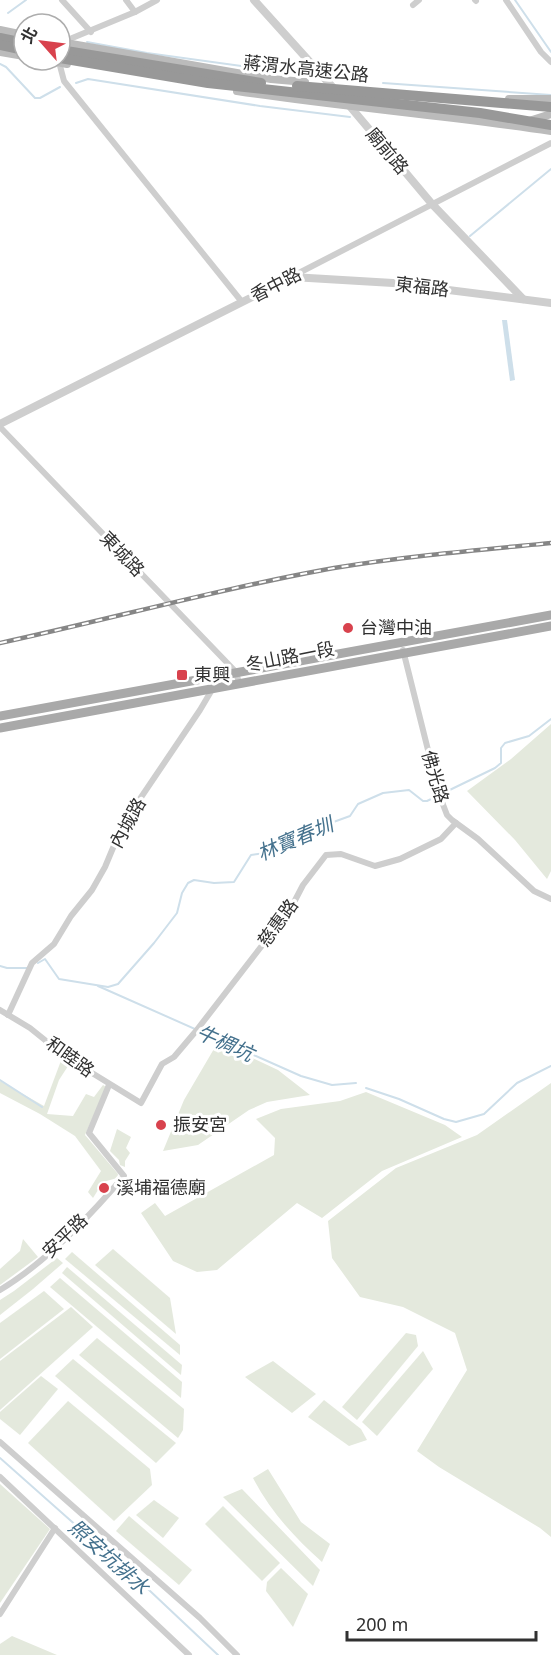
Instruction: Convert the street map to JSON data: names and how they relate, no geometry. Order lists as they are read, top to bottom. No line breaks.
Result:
{"streets":{"highway":["蔣渭水高速公路"],"main road":["冬山路一段"],"street":["廟前路","香中路","東福路","東城路","佛光路","內城路","慈惠路","和睦路","安平路"]},"crossings":[["廟前路","香中路"],["廟前路","東福路"],["香中路","東福路"],["香中路","東城路"],["東城路","冬山路一段"],["冬山路一段","佛光路"],["冬山路一段","內城路"],["佛光路","慈惠路"],["內城路","和睦路"],["慈惠路","和睦路"],["和睦路","安平路"]],"water":["林寶春圳","牛椆坑","照安坑排水"],"places":{"other":["台灣中油","振安宮","溪埔福德廟"],"transit":["東興"]},"scale_bar":"200 m","north":"top left"}
